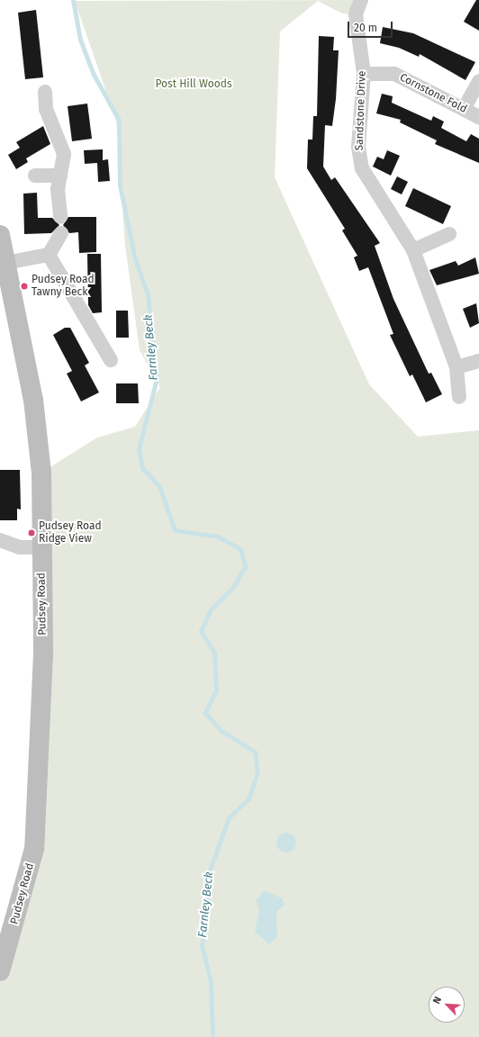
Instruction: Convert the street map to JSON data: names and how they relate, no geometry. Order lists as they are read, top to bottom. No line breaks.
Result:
{"streets":{"main road":["Pudsey Road"],"street":["Cornstone Fold","Sandstone Drive"]},"crossings":[["Cornstone Fold","Sandstone Drive"]],"water":["Farnley Beck"],"parks":["Post Hill Woods"],"places":["Pudsey Road Tawny Beck","Pudsey Road Ridge View"],"scale_bar":"20 m","north":"top left"}
